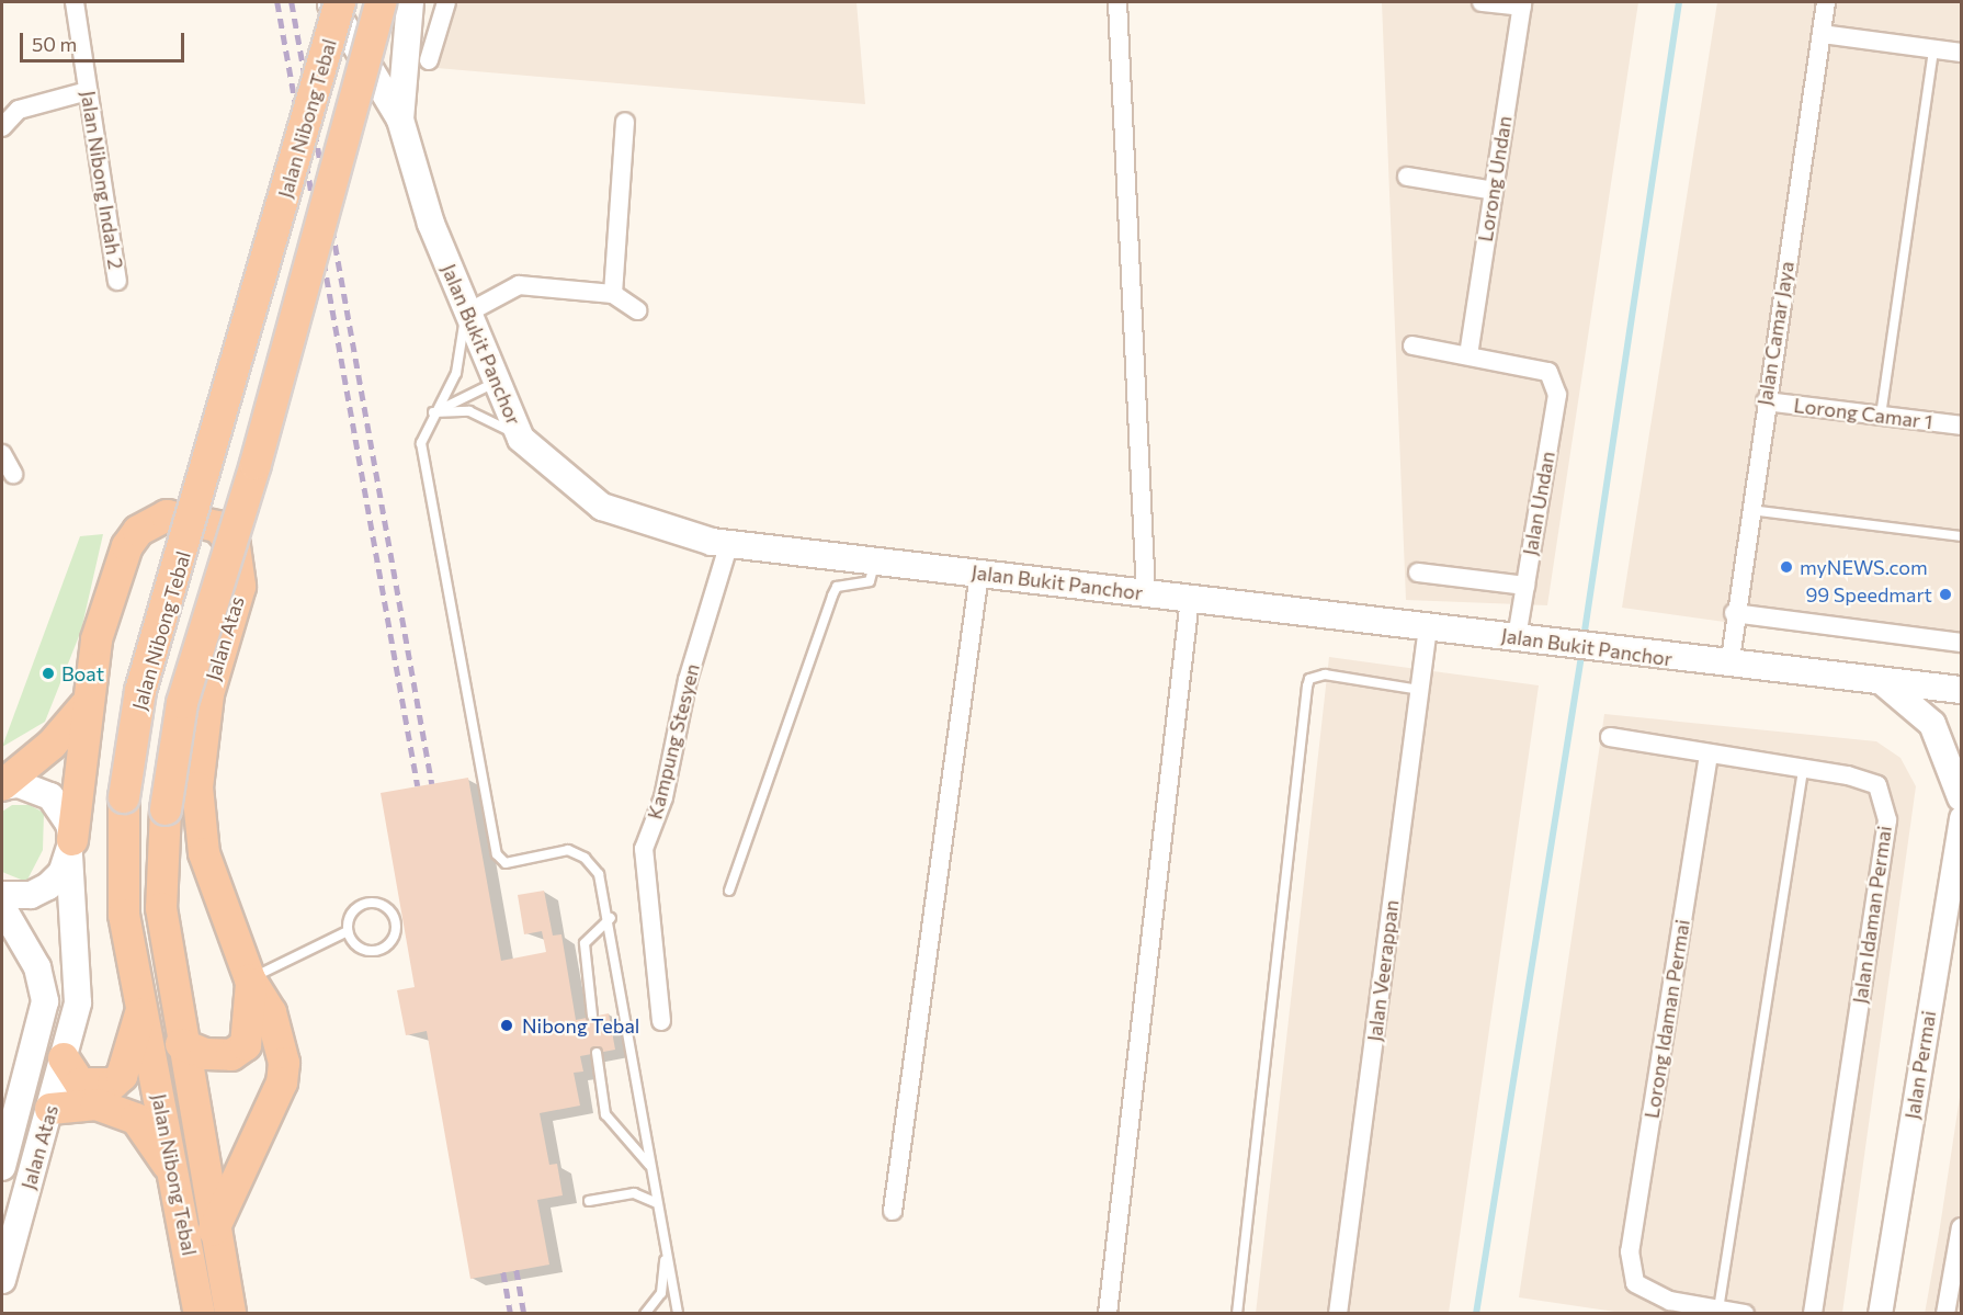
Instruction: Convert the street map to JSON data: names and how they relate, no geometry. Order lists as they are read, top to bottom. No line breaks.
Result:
{"streets":{"highway":["Jalan Nibong Tebal","Jalan Atas"],"main road":["Jalan Bukit Panchor"],"street":["Lorong Undan","Jalan Nibong Indah 2","Jalan Camar Jaya","Lorong Camar 1","Jalan Undan","Kampung Stesyen","Jalan Idaman Permai","Jalan Veerappan","Lorong Idaman Permai","Jalan Permai"]},"crossings":[["Jalan Nibong Tebal","Jalan Bukit Panchor"],["Lorong Undan","Jalan Undan"],["Jalan Camar Jaya","Jalan Bukit Panchor"],["Jalan Camar Jaya","Lorong Camar 1"],["Jalan Bukit Panchor","Jalan Undan"],["Jalan Bukit Panchor","Kampung Stesyen"],["Jalan Bukit Panchor","Jalan Veerappan"],["Jalan Idaman Permai","Lorong Idaman Permai"]],"places":["myNEWS.com","99 Speedmart","Boat","Nibong Tebal"],"scale_bar":"50 m"}
